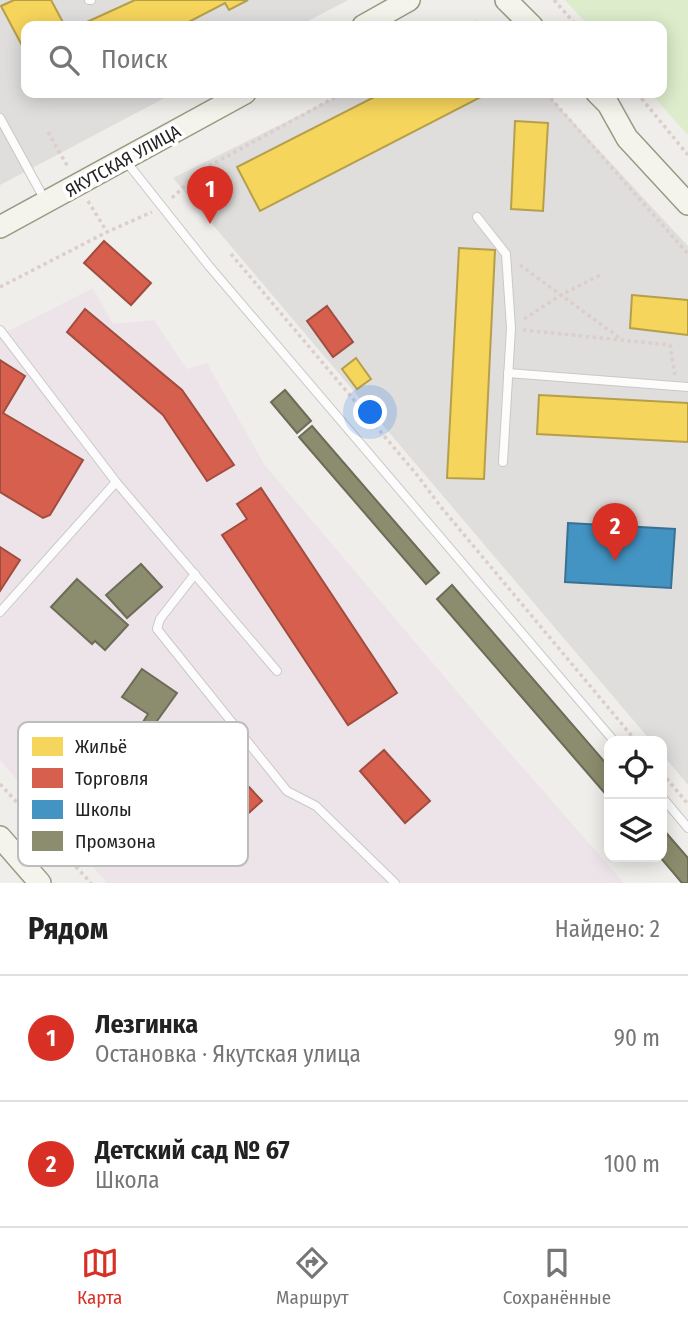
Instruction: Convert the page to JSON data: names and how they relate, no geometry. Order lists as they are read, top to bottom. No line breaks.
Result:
{"streets":{"street":["ЯКУТСКАЯ УЛИЦА"]},"legend":["Жильё","Торговля","Школы","Промзона"],"page":{"search":"Поиск","pins":["1","2"],"heading":["Рядом","Найдено: 2"],"list":[{"mark":"1","name":"Лезгинка","note":"Остановка · Якутская улица","value":"90 m"},{"mark":"2","name":"Детский сад № 67","note":"Школа","value":"100 m"}],"nav":["Карта","Маршрут","Сохранённые"]}}
